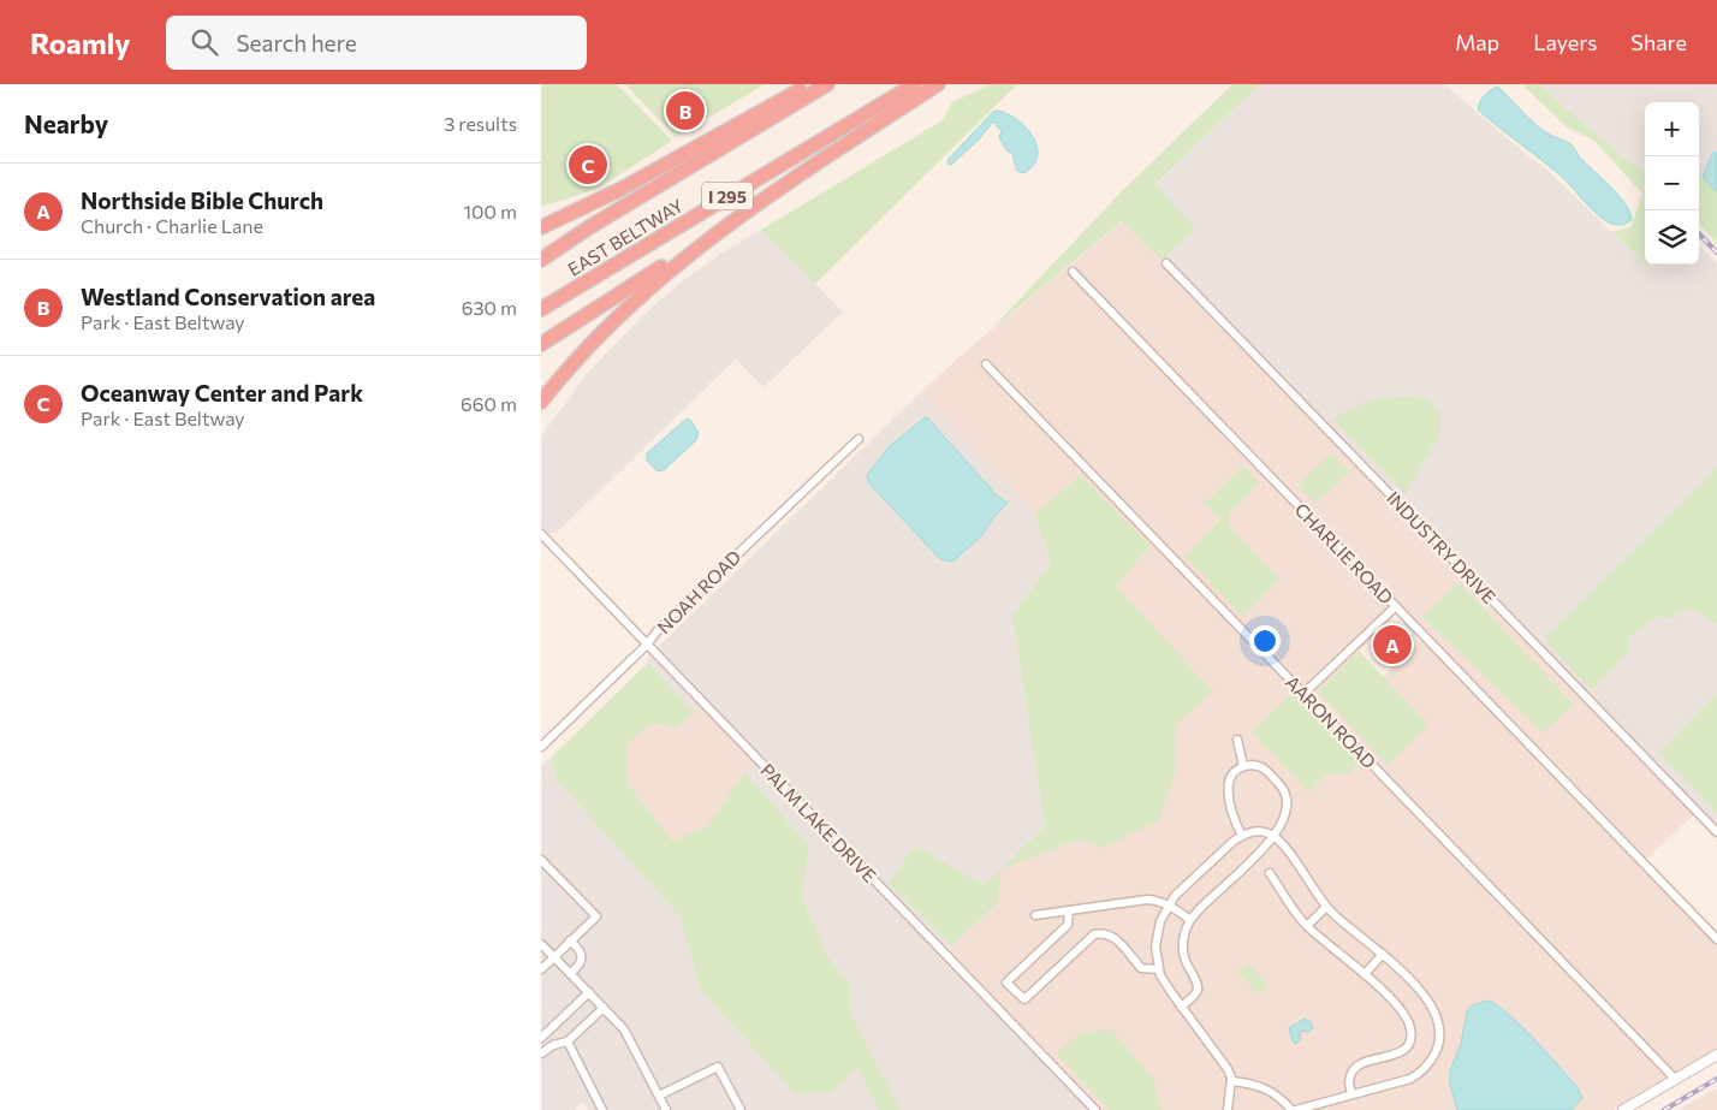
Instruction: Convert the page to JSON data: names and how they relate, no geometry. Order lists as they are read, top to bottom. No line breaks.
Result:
{"streets":{"highway":["I 295","EAST BELTWAY"],"street":["INDUSTRY DRIVE","CHARLIE ROAD","NOAH ROAD","AARON ROAD","PALM LAKE DRIVE"]},"crossings":[["NOAH ROAD","PALM LAKE DRIVE"]],"page":{"header":"Roamly","search":"Search here","nav":["Map","Layers","Share"],"heading":["Nearby","3 results"],"pins":["B","C","A"],"map_buttons":["+","−"],"list":[{"mark":"A","name":"Northside Bible Church","note":"Church · Charlie Lane","value":"100 m"},{"mark":"B","name":"Westland Conservation area","note":"Park · East Beltway","value":"630 m"},{"mark":"C","name":"Oceanway Center and Park","note":"Park · East Beltway","value":"660 m"}]}}
